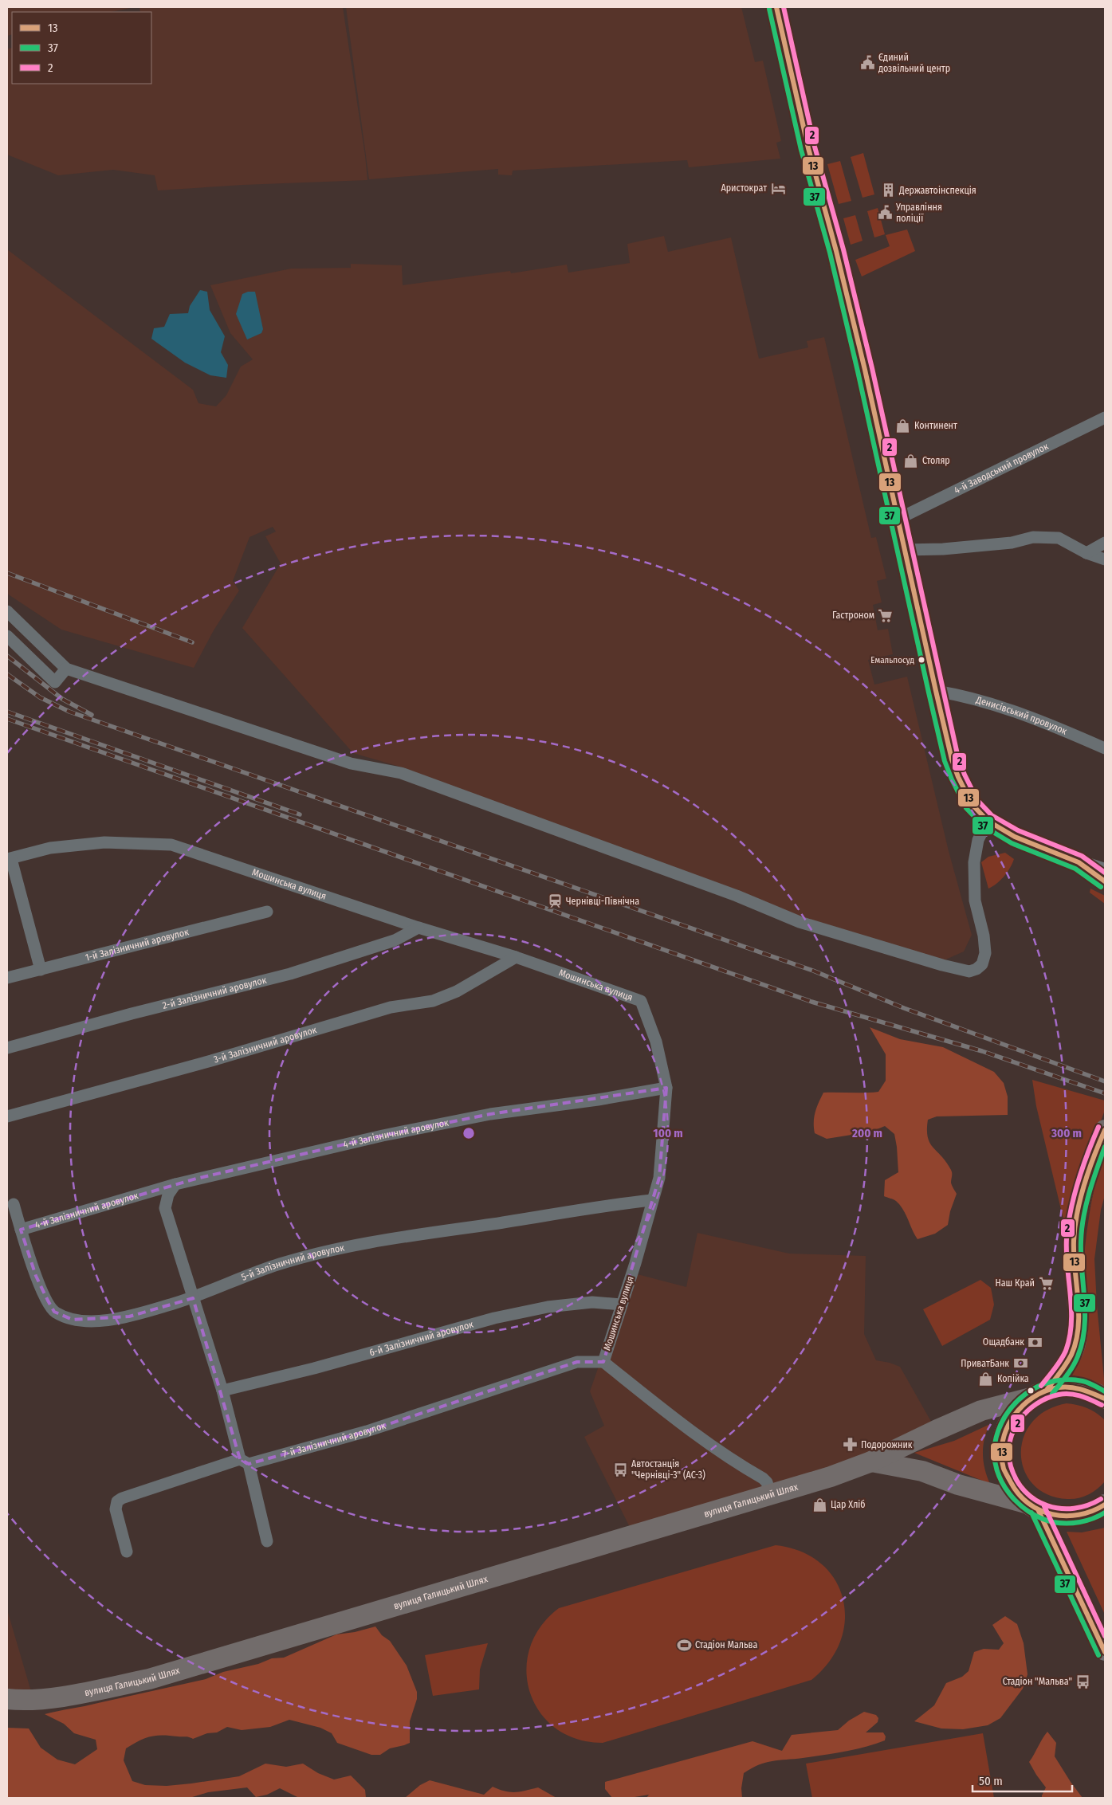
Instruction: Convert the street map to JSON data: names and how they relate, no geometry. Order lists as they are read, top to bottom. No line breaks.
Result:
{"streets":{"highway":["вулиця Галицький Шлях"],"street":["4-й Заводський провулок","Денисівський провулок","Мошинська вулиця","1-й Залізничний аровулок","2-й Залізничний аровулок","3-й Залізничний аровулок","4-й Залізничний аровулок","5-й Залізничний аровулок","6-й Залізничний аровулок","7-й Залізничний аровулок"]},"crossings":[["Мошинська вулиця","2-й Залізничний аровулок"],["Мошинська вулиця","3-й Залізничний аровулок"],["Мошинська вулиця","4-й Залізничний аровулок"],["Мошинська вулиця","5-й Залізничний аровулок"],["Мошинська вулиця","6-й Залізничний аровулок"],["Мошинська вулиця","7-й Залізничний аровулок"],["Мошинська вулиця","вулиця Галицький Шлях"],["4-й Залізничний аровулок","5-й Залізничний аровулок"]],"places":{"public building":["Єдиний дозвільний центр","Управління поліції"],"hotel":["Аристократ"],"building":["Державтоінспекція"],"shop":["Континент","Столяр","Копійка","Цар Хліб"],"supermarket":["Гастроном","Наш Край"],"other":["Емальпосуд"],"station":["Чернівці-Північна"],"bank":["Ощадбанк","ПриватБанк"],"pharmacy":["Подорожник"],"bus stop":["Автостанція \"Чернівці-3\" (АС-3)","Стадіон \"Мальва\""],"sports":["Стадіон Мальва"]},"lines":["transit line 13","transit line 2","transit line 37"],"legend":["13","37","2"],"scale_bar":"50 m","rings":["100 m","200 m","300 m"]}
